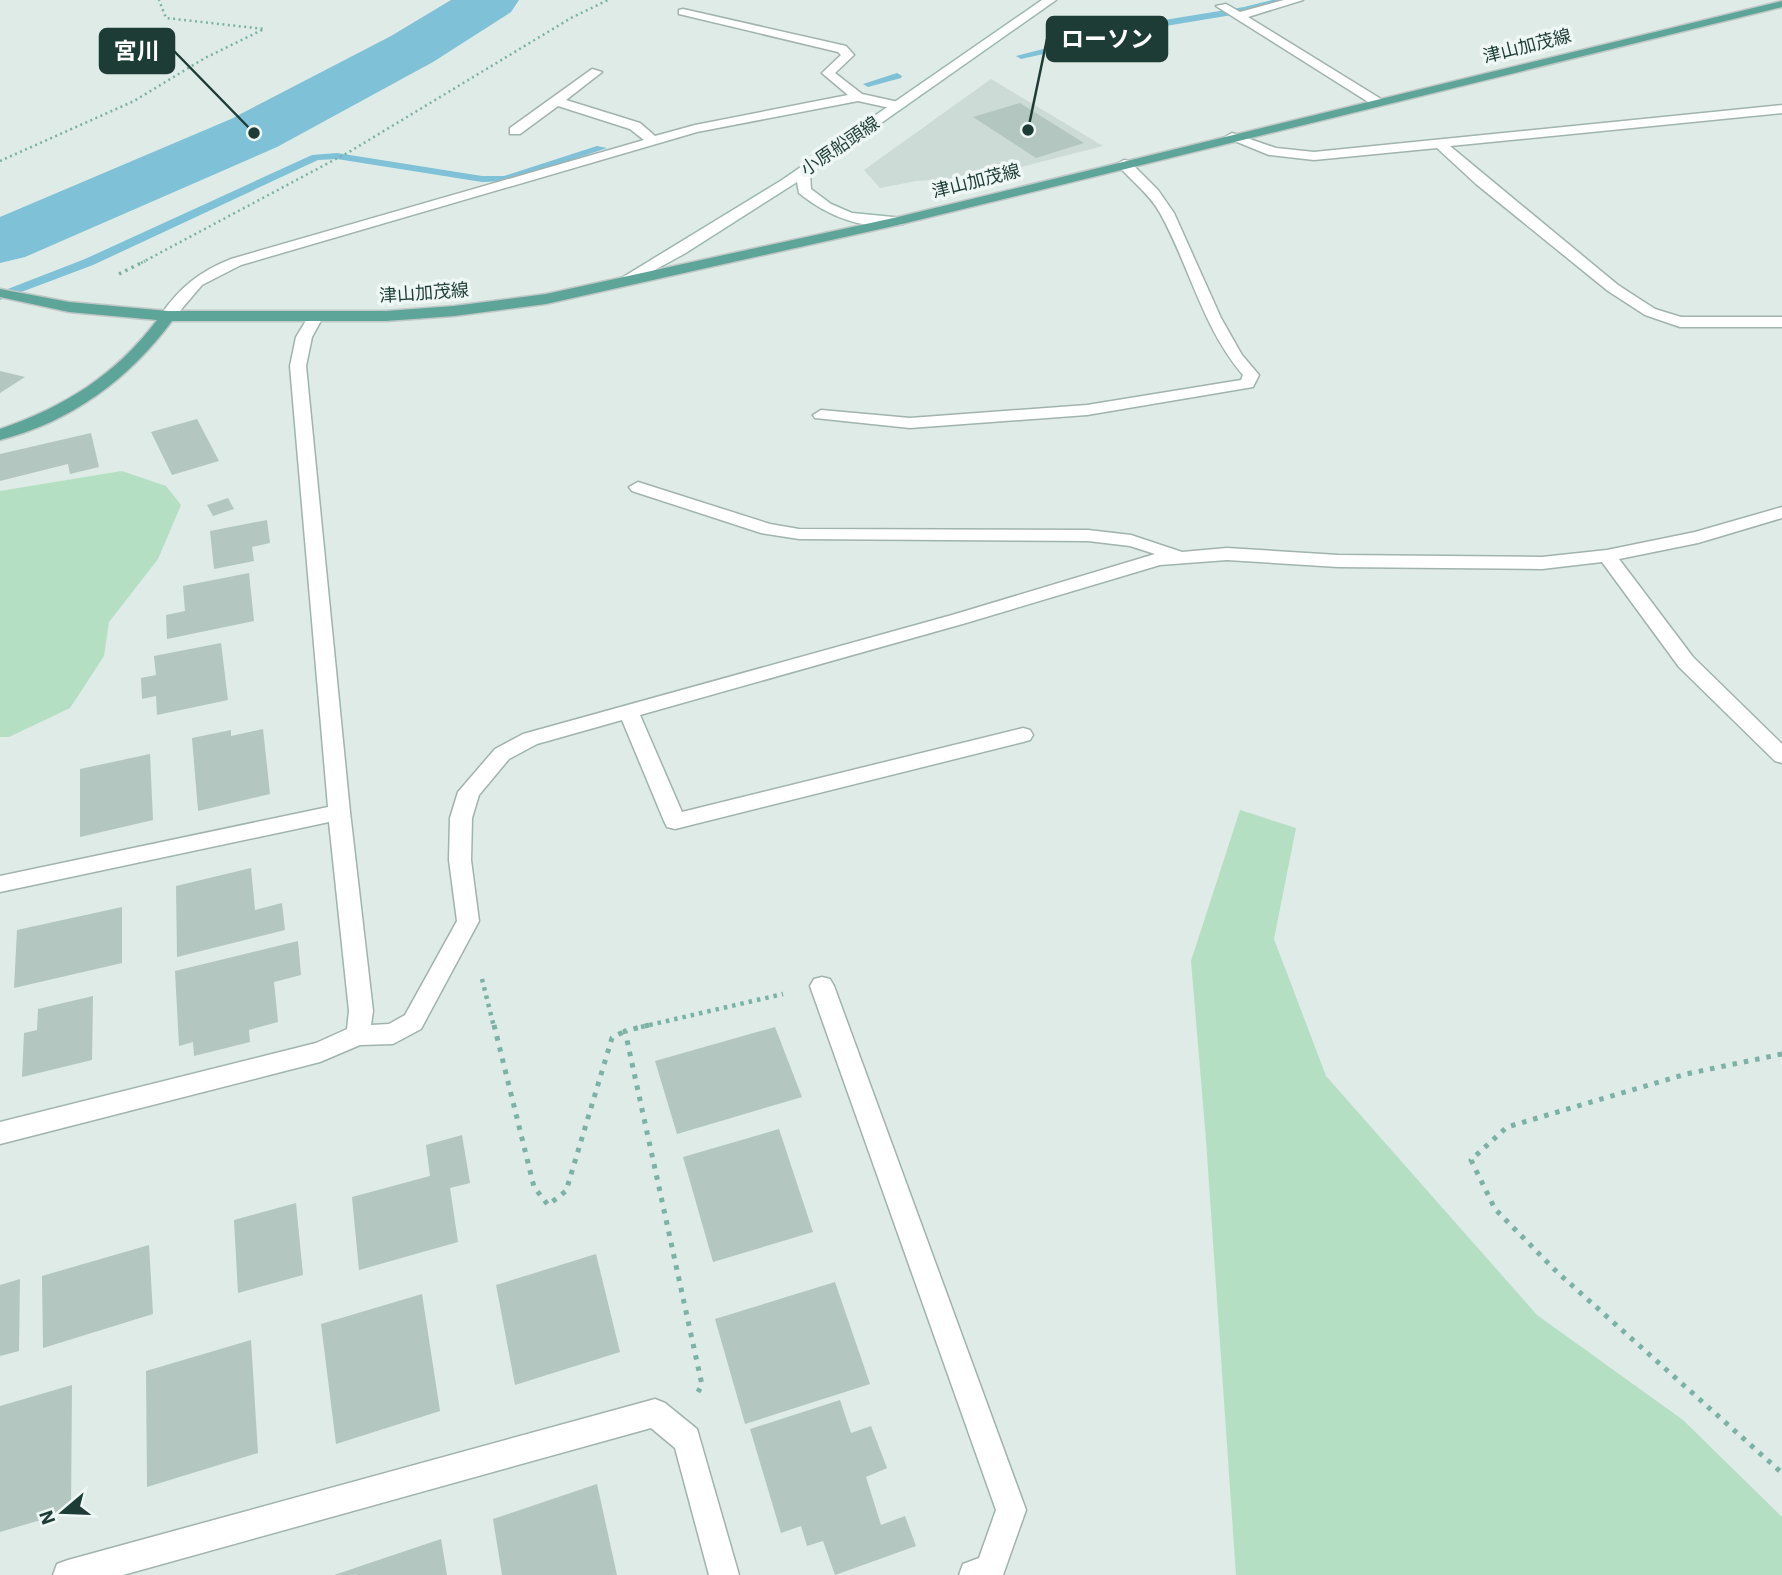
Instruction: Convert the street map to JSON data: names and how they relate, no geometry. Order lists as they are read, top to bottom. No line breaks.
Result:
{"streets":{"main road":["津山加茂線"],"street":["小原船頭線"]},"crossings":[["津山加茂線","小原船頭線"]],"places":["ローソン","宮川"],"north":"left"}
